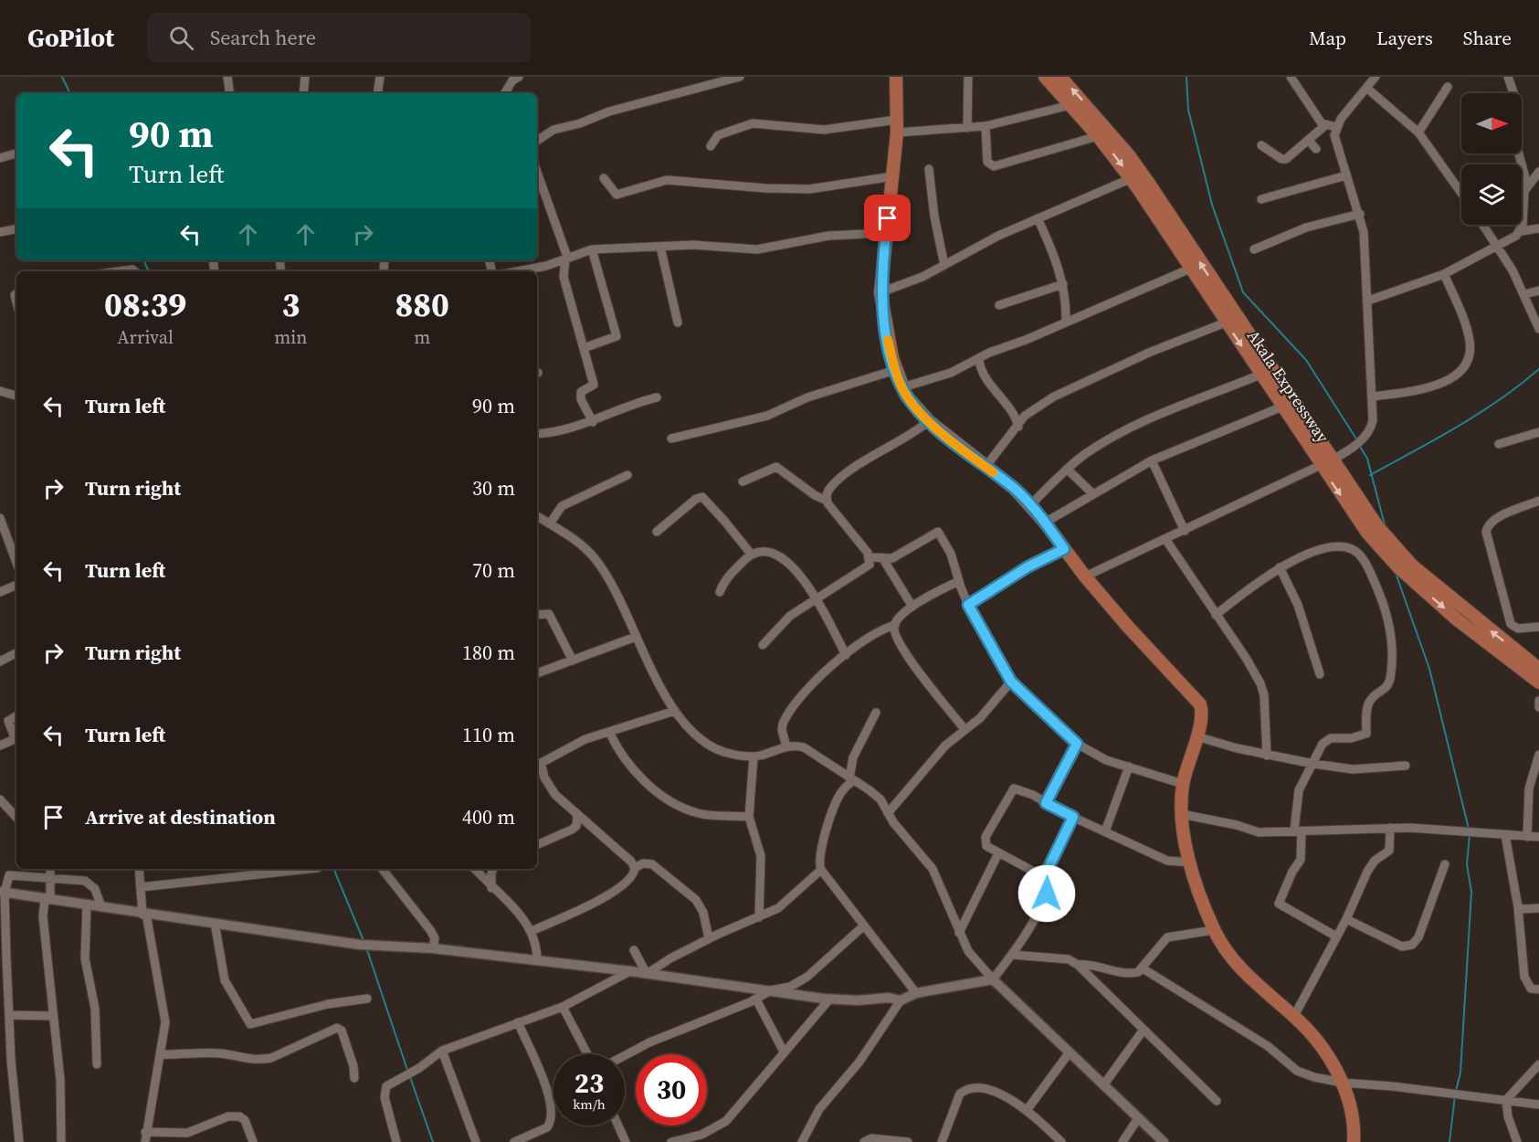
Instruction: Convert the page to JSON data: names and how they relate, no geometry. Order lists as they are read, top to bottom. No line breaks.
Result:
{"streets":{"main road":["Akala Expressway"]},"north":"right","page":{"header":"GoPilot","search":"Search here","nav":["Map","Layers","Share"],"turn":["90 m","Turn left"],"eta":["08:39","Arrival","3","min","880","m"],"list":[{"name":"Turn left","value":"90 m"},{"name":"Turn right","value":"30 m"},{"name":"Turn left","value":"70 m"},{"name":"Turn right","value":"180 m"},{"name":"Turn left","value":"110 m"},{"name":"Arrive at destination","value":"400 m"}],"speed":"23 km/h","limit":"30"}}
